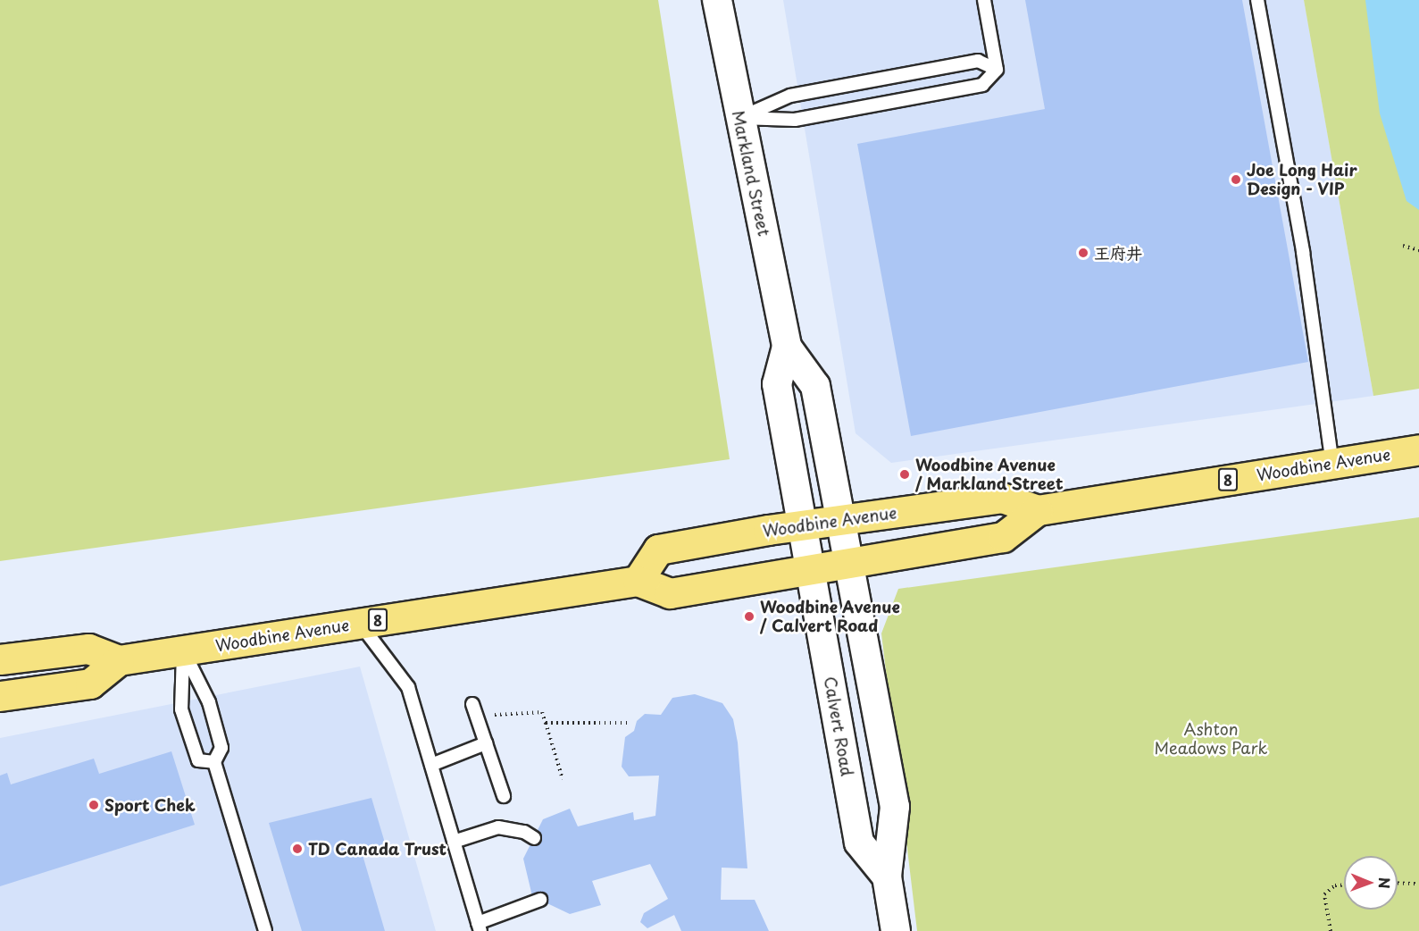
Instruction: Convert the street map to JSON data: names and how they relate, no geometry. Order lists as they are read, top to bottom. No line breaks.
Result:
{"streets":{"main road":["Woodbine Avenue","8"],"street":["Markland Street","Calvert Road"]},"crossings":[["Markland Street","Woodbine Avenue"],["Markland Street","Calvert Road"],["Woodbine Avenue","Calvert Road"]],"parks":["Ashton Meadows Park"],"places":["Joe Long Hair Design - VIP","王府井","Woodbine Avenue / Markland Street","Woodbine Avenue / Calvert Road","Sport Chek","TD Canada Trust"],"north":"right"}
